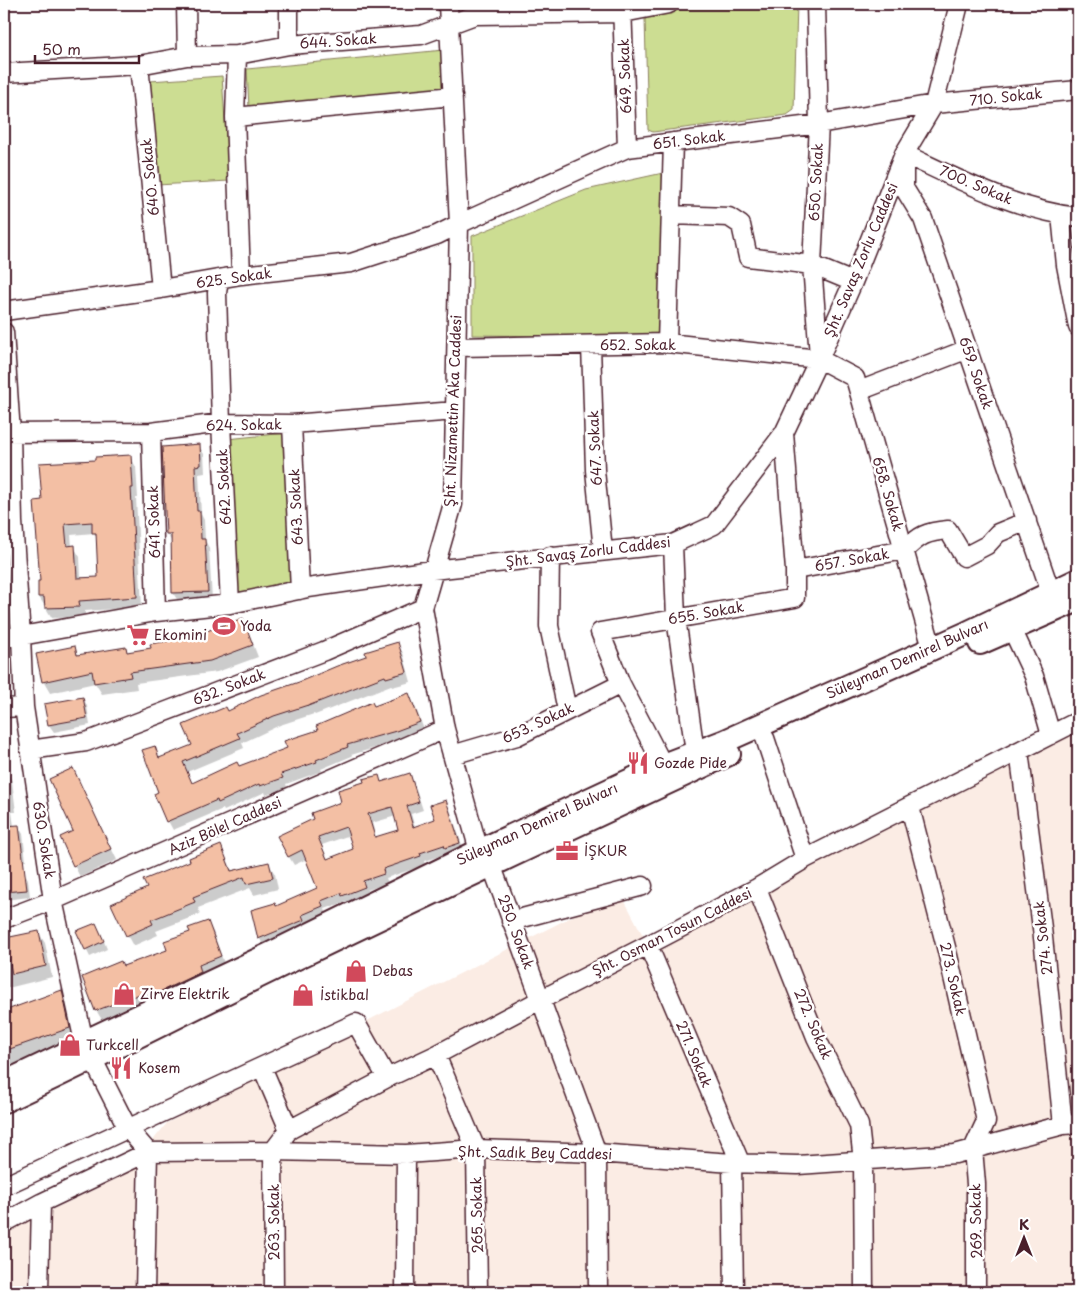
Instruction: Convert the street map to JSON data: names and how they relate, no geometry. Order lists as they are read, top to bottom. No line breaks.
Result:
{"streets":{"main road":["Süleyman Demirel Bulvarı"],"street":["644. Sokak","649. Sokak","710. Sokak","651. Sokak","640. Sokak","650. Sokak","700. Sokak","Şht. Savaş Zorlu Caddesi","625. Sokak","652. Sokak","659. Sokak","Şht. Nizamettin Aka Caddesi","624. Sokak","647. Sokak","642. Sokak","658. Sokak","643. Sokak","641. Sokak","657. Sokak","655. Sokak","632. Sokak","653. Sokak","Aziz Bölel Caddesi","630. Sokak","250. Sokak","Şht. Osman Tosun Caddesi","274. Sokak","273. Sokak","272. Sokak","271. Sokak","Şht. Sadık Bey Caddesi","265. Sokak","269. Sokak","263. Sokak"]},"crossings":[["644. Sokak","649. Sokak"],["644. Sokak","640. Sokak"],["644. Sokak","Şht. Nizamettin Aka Caddesi"],["649. Sokak","651. Sokak"],["710. Sokak","651. Sokak"],["710. Sokak","Şht. Savaş Zorlu Caddesi"],["651. Sokak","650. Sokak"],["651. Sokak","Şht. Savaş Zorlu Caddesi"],["651. Sokak","625. Sokak"],["651. Sokak","Şht. Nizamettin Aka Caddesi"],["640. Sokak","625. Sokak"],["650. Sokak","Şht. Savaş Zorlu Caddesi"],["650. Sokak","652. Sokak"],["650. Sokak","658. Sokak"],["700. Sokak","Şht. Savaş Zorlu Caddesi"],["700. Sokak","659. Sokak"],["Şht. Savaş Zorlu Caddesi","652. Sokak"],["Şht. Savaş Zorlu Caddesi","659. Sokak"],["Şht. Savaş Zorlu Caddesi","Şht. Nizamettin Aka Caddesi"],["Şht. Savaş Zorlu Caddesi","647. Sokak"],["Şht. Savaş Zorlu Caddesi","642. Sokak"],["Şht. Savaş Zorlu Caddesi","658. Sokak"],["Şht. Savaş Zorlu Caddesi","643. Sokak"],["Şht. Savaş Zorlu Caddesi","641. Sokak"],["Şht. Savaş Zorlu Caddesi","655. Sokak"],["Şht. Savaş Zorlu Caddesi","630. Sokak"],["625. Sokak","Şht. Nizamettin Aka Caddesi"],["625. Sokak","642. Sokak"],["652. Sokak","Şht. Nizamettin Aka Caddesi"],["652. Sokak","647. Sokak"],["652. Sokak","658. Sokak"],["659. Sokak","657. Sokak"],["659. Sokak","Süleyman Demirel Bulvarı"],["Şht. Nizamettin Aka Caddesi","624. Sokak"],["Şht. Nizamettin Aka Caddesi","Süleyman Demirel Bulvarı"],["Şht. Nizamettin Aka Caddesi","632. Sokak"],["Şht. Nizamettin Aka Caddesi","653. Sokak"],["Şht. Nizamettin Aka Caddesi","Aziz Bölel Caddesi"],["Şht. Nizamettin Aka Caddesi","250. Sokak"],["624. Sokak","642. Sokak"],["624. Sokak","643. Sokak"],["624. Sokak","641. Sokak"],["624. Sokak","630. Sokak"],["658. Sokak","657. Sokak"],["658. Sokak","Süleyman Demirel Bulvarı"],["657. Sokak","655. Sokak"],["655. Sokak","Süleyman Demirel Bulvarı"],["655. Sokak","653. Sokak"],["Süleyman Demirel Bulvarı","630. Sokak"],["Süleyman Demirel Bulvarı","250. Sokak"],["632. Sokak","630. Sokak"],["Aziz Bölel Caddesi","630. Sokak"],["630. Sokak","Şht. Sadık Bey Caddesi"],["250. Sokak","Şht. Osman Tosun Caddesi"],["250. Sokak","Şht. Sadık Bey Caddesi"],["Şht. Osman Tosun Caddesi","274. Sokak"],["Şht. Osman Tosun Caddesi","273. Sokak"],["Şht. Osman Tosun Caddesi","272. Sokak"],["Şht. Osman Tosun Caddesi","271. Sokak"],["Şht. Osman Tosun Caddesi","Şht. Sadık Bey Caddesi"],["Şht. Osman Tosun Caddesi","265. Sokak"],["Şht. Osman Tosun Caddesi","263. Sokak"],["274. Sokak","Şht. Sadık Bey Caddesi"],["273. Sokak","Şht. Sadık Bey Caddesi"],["273. Sokak","269. Sokak"],["272. Sokak","Şht. Sadık Bey Caddesi"],["271. Sokak","Şht. Sadık Bey Caddesi"],["Şht. Sadık Bey Caddesi","265. Sokak"],["Şht. Sadık Bey Caddesi","269. Sokak"],["Şht. Sadık Bey Caddesi","263. Sokak"]],"places":{"sports":["Yoda"],"supermarket":["Ekomini"],"restaurant":["Gozde Pide","Kosem"],"office":["İŞKUR"],"shop":["Debas","Zirve Elektrik","İstikbal","Turkcell"]},"scale_bar":"50 m","north":"top"}
